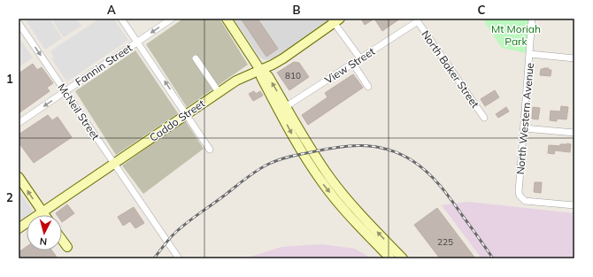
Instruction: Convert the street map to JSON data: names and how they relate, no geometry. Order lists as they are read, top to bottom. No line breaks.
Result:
{"streets":{"main road":["Caddo Street"],"street":["Fannin Street","View Street","North Baker Street","McNeil Street","North Western Avenue"]},"crossings":[["Fannin Street","McNeil Street"],["View Street","North Baker Street"],["McNeil Street","Caddo Street"]],"one_way":["Fannin Street"],"parks":["Mt Moriah Park"],"house_numbers":["810","225"],"north":"bottom","grid":{"columns":["A","B","C"],"rows":["1","2"]}}
